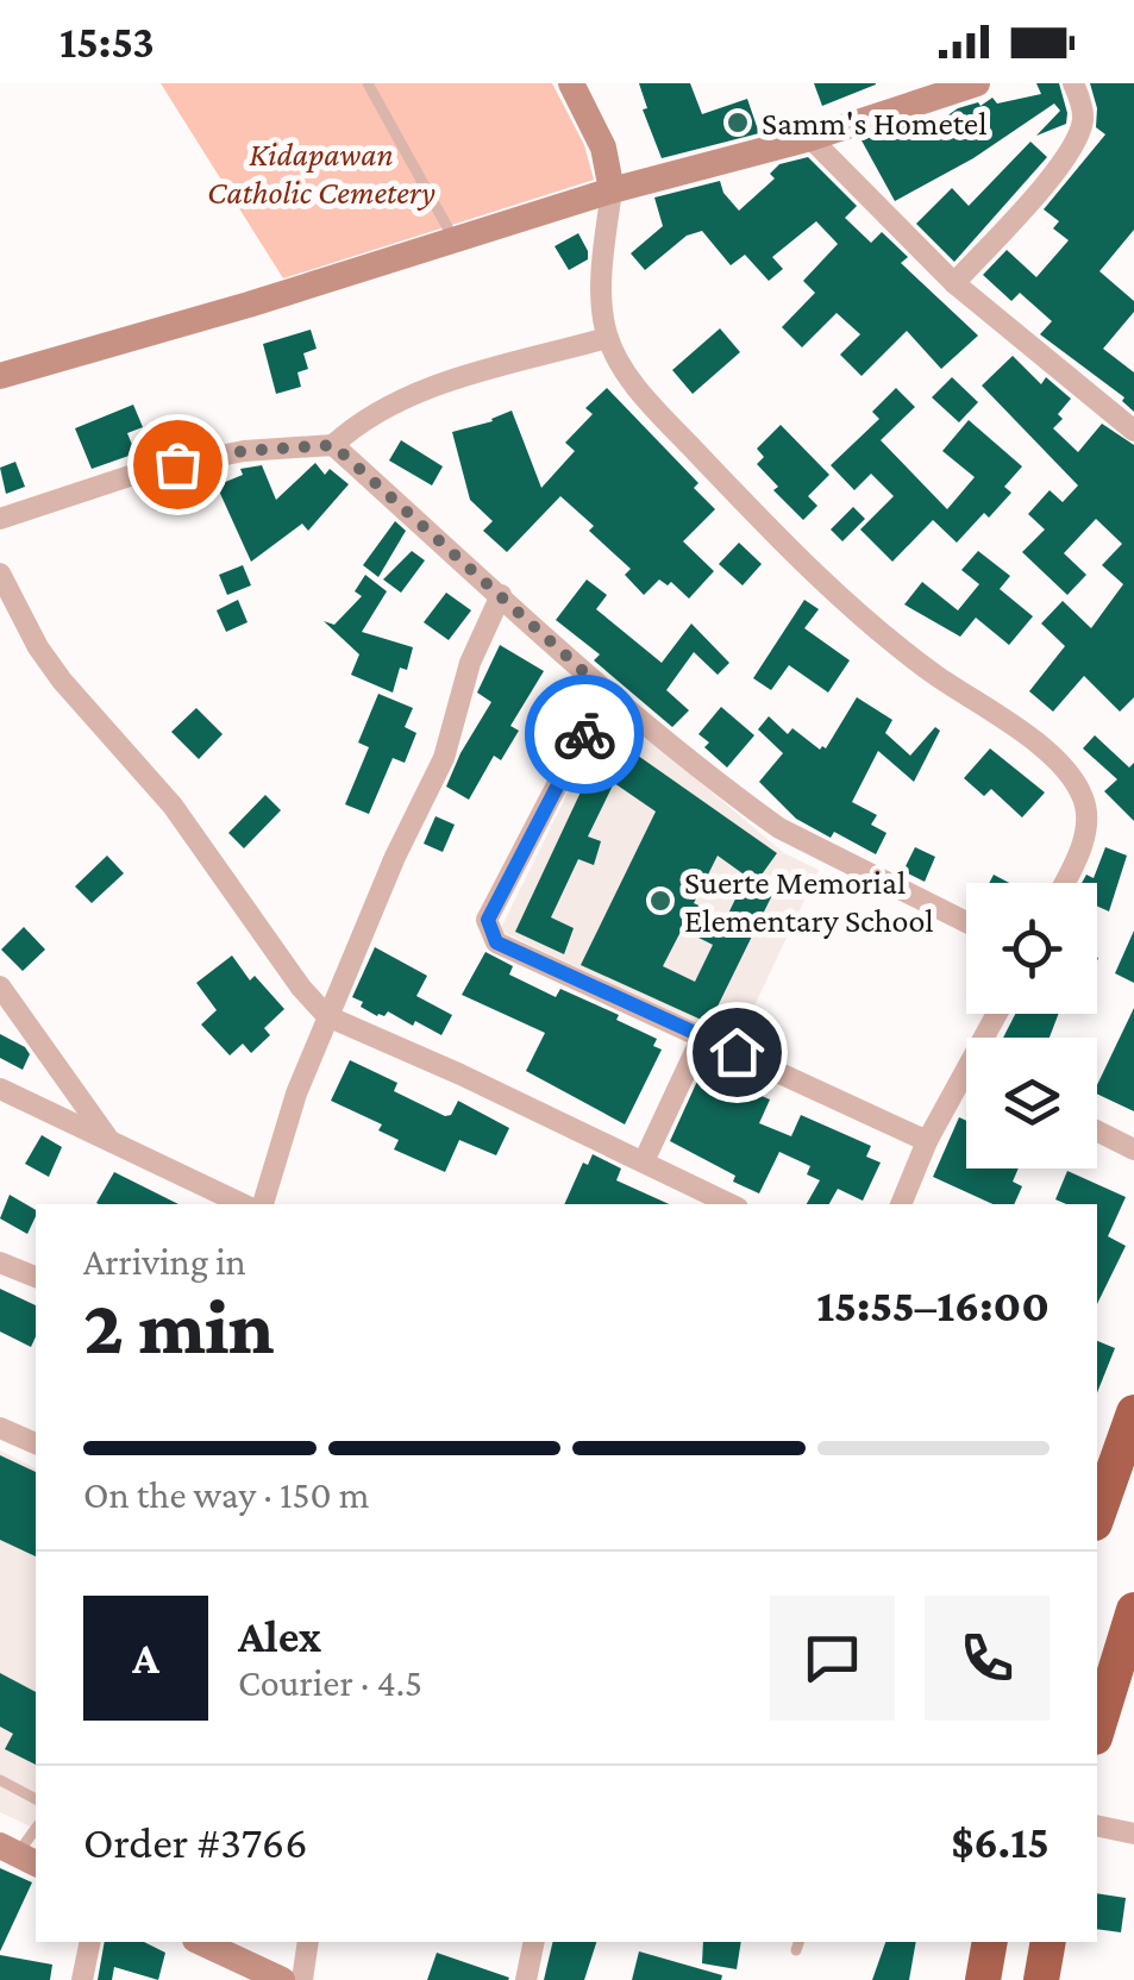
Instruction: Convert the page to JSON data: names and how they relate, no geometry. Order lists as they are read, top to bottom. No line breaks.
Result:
{"parks":["Kidapawan Catholic Cemetery"],"places":["Samm's Hometel","Suerte Memorial Elementary School"],"page":{"status":"15:53","heading":["2 min","Arriving in","15:55–16:00"],"panel":["Alex","Courier · 4.5","Order #3766","$6.15"],"bar":"On the way · 150 m","round":"A"}}
